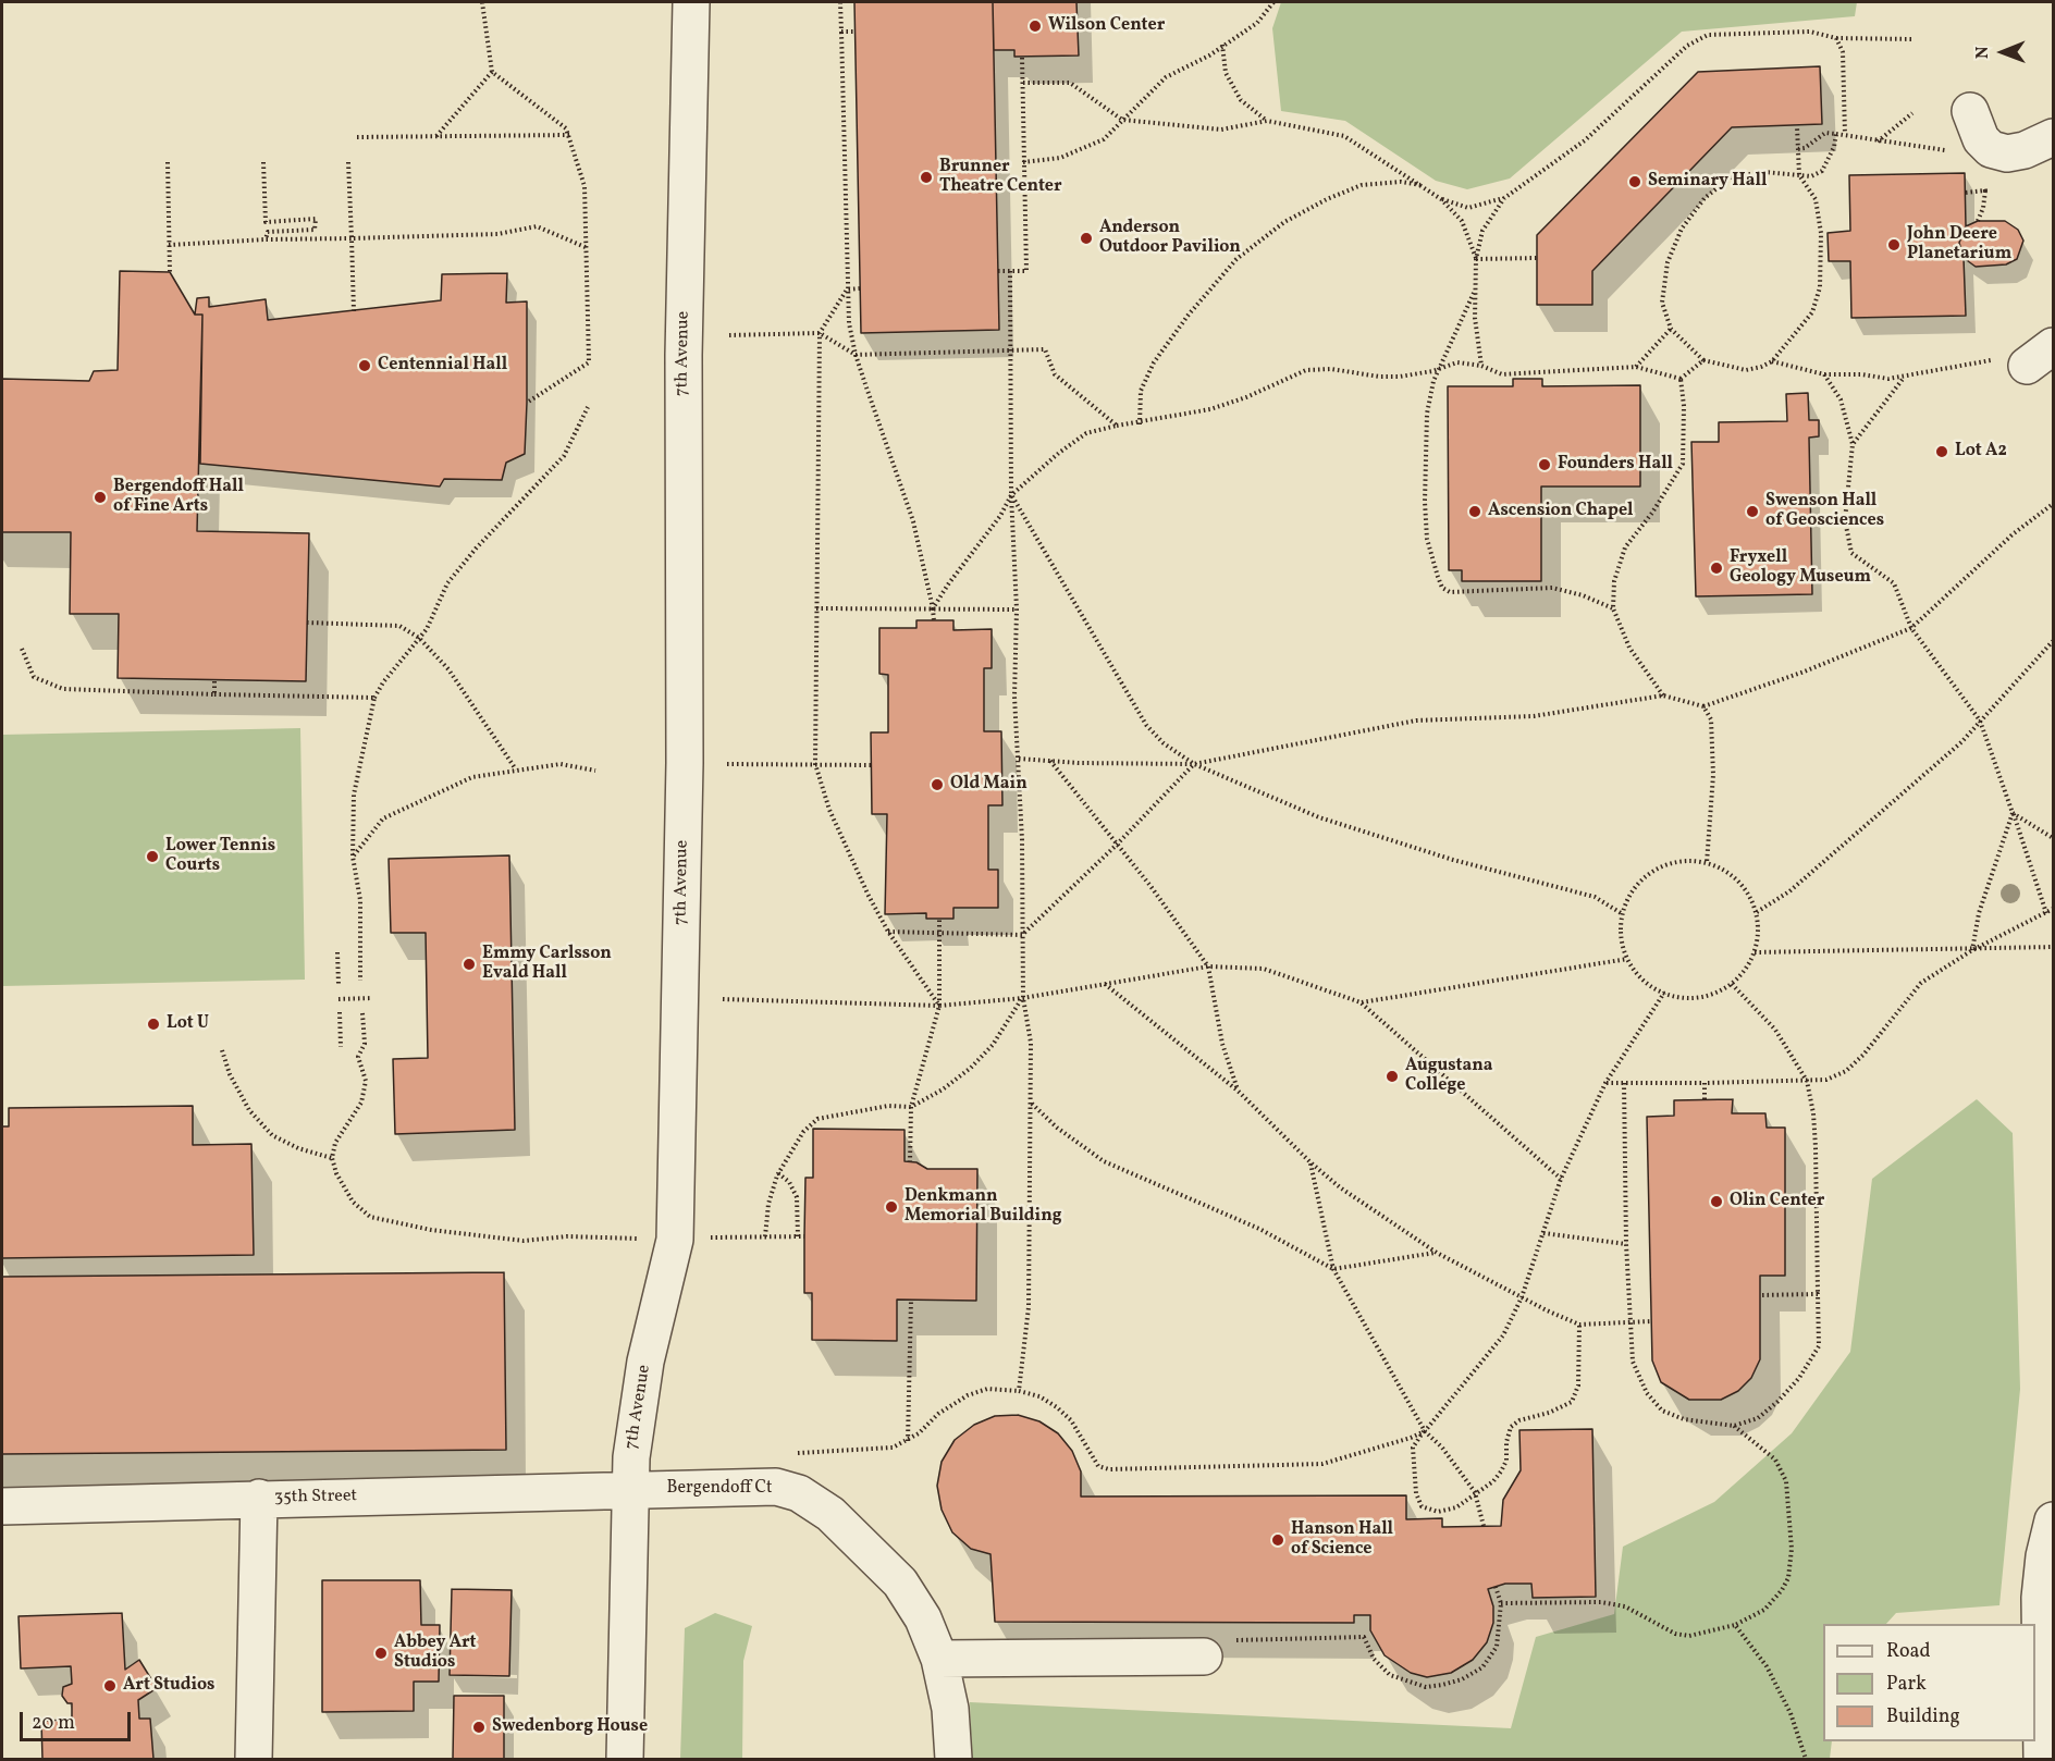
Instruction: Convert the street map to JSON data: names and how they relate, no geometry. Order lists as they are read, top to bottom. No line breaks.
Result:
{"streets":{"street":["7th Avenue","Bergendoff Ct","35th Street"]},"crossings":[["7th Avenue","Bergendoff Ct"],["7th Avenue","35th Street"],["Bergendoff Ct","35th Street"]],"places":["Wilson Center","Brunner Theatre Center","Seminary Hall","Anderson Outdoor Pavilion","John Deere Planetarium","Centennial Hall","Lot A2","Founders Hall","Bergendoff Hall of Fine Arts","Ascension Chapel","Swenson Hall of Geosciences","Fryxell Geology Museum","Old Main","Lower Tennis Courts","Emmy Carlsson Evald Hall","Lot U","Augustana College","Olin Center","Denkmann Memorial Building","Hanson Hall of Science","Abbey Art Studios","Art Studios","Swedenborg House"],"legend":["Road","Park","Building"],"scale_bar":"20 m","north":"left"}
